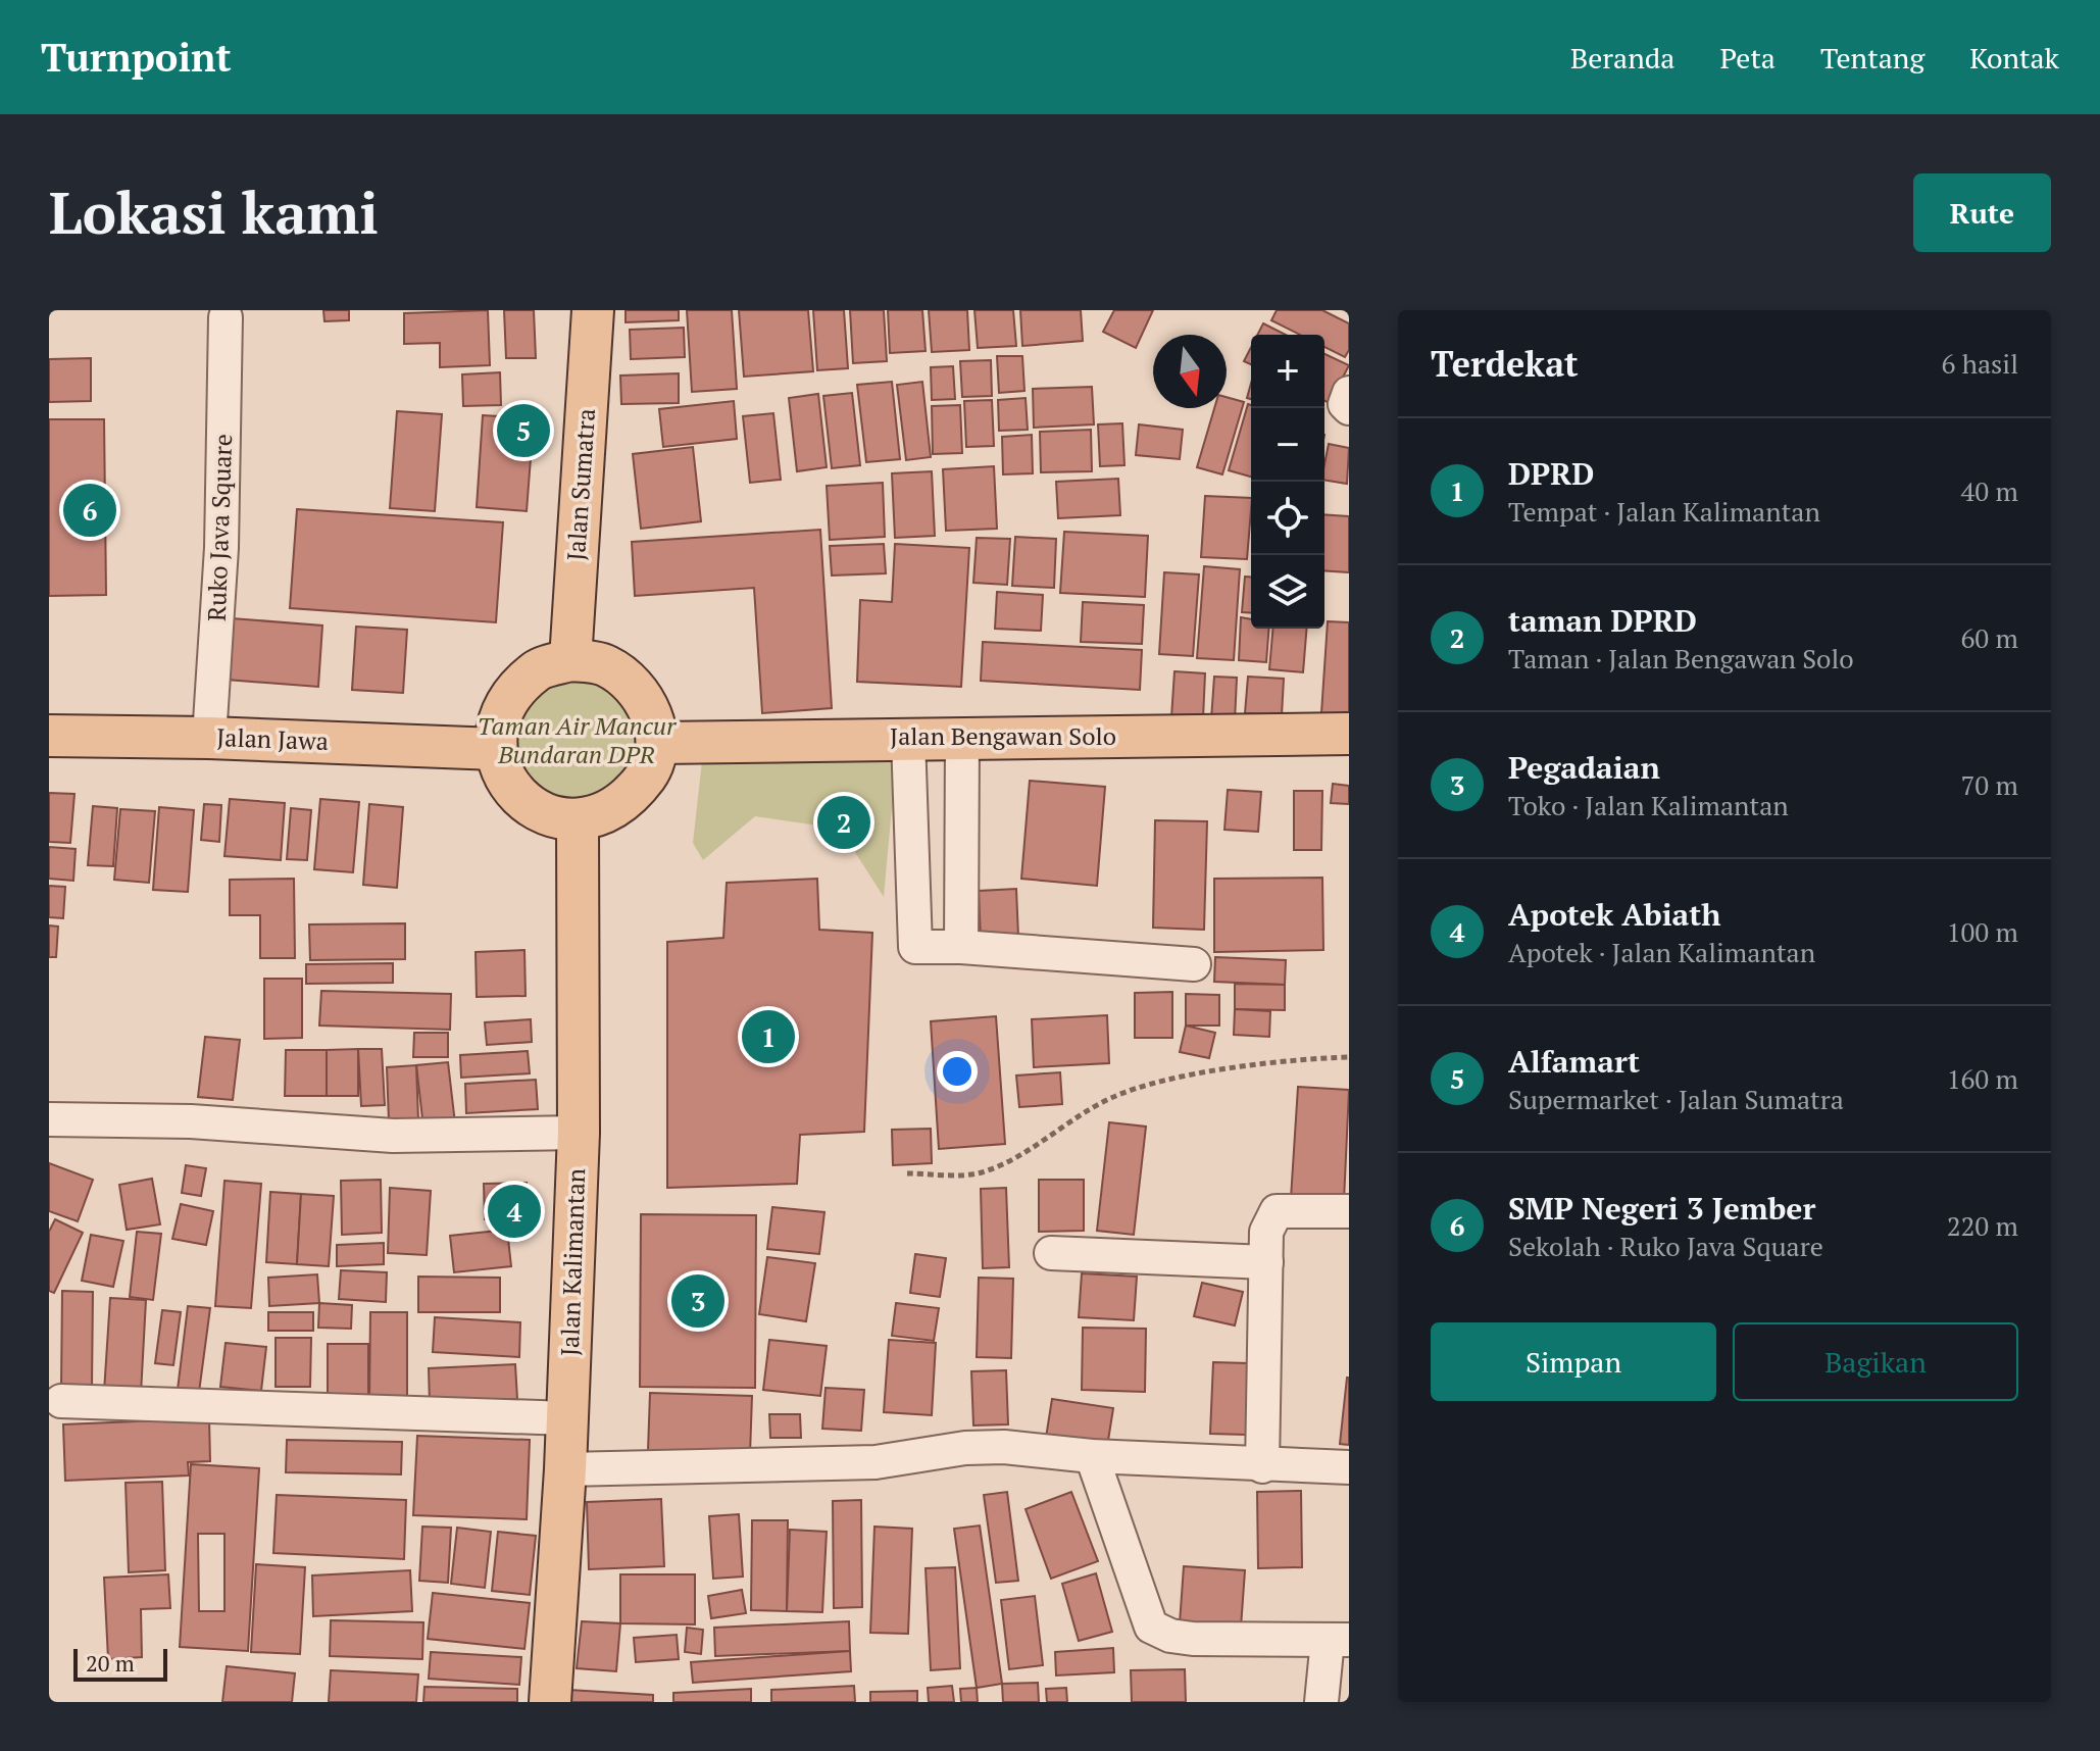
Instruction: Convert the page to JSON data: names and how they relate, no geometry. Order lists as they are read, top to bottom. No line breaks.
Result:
{"streets":{"main road":["Jalan Sumatra","Jalan Bengawan Solo","Jalan Jawa","Jalan Kalimantan"],"street":["Ruko Java Square"]},"crossings":[["Jalan Sumatra","Jalan Bengawan Solo"],["Jalan Sumatra","Jalan Jawa"],["Jalan Sumatra","Jalan Kalimantan"],["Ruko Java Square","Jalan Jawa"],["Jalan Bengawan Solo","Jalan Jawa"],["Jalan Bengawan Solo","Jalan Kalimantan"],["Jalan Jawa","Jalan Kalimantan"]],"parks":["Taman Air Mancur Bundaran DPR"],"scale_bar":"20 m","north":"bottom","page":{"header":"Turnpoint","nav":["Beranda","Peta","Tentang","Kontak"],"buttons":["Rute",["Simpan","Bagikan"]],"title":"Lokasi kami","heading":["Terdekat","6 hasil"],"map_buttons":["+","−"],"pins":["5","6","2","1","4","3"],"list":[{"mark":"1","name":"DPRD","note":"Tempat · Jalan Kalimantan","value":"40 m"},{"mark":"2","name":"taman DPRD","note":"Taman · Jalan Bengawan Solo","value":"60 m"},{"mark":"3","name":"Pegadaian","note":"Toko · Jalan Kalimantan","value":"70 m"},{"mark":"4","name":"Apotek Abiath","note":"Apotek · Jalan Kalimantan","value":"100 m"},{"mark":"5","name":"Alfamart","note":"Supermarket · Jalan Sumatra","value":"160 m"},{"mark":"6","name":"SMP Negeri 3 Jember","note":"Sekolah · Ruko Java Square","value":"220 m"}],"scale":"20 m"}}
